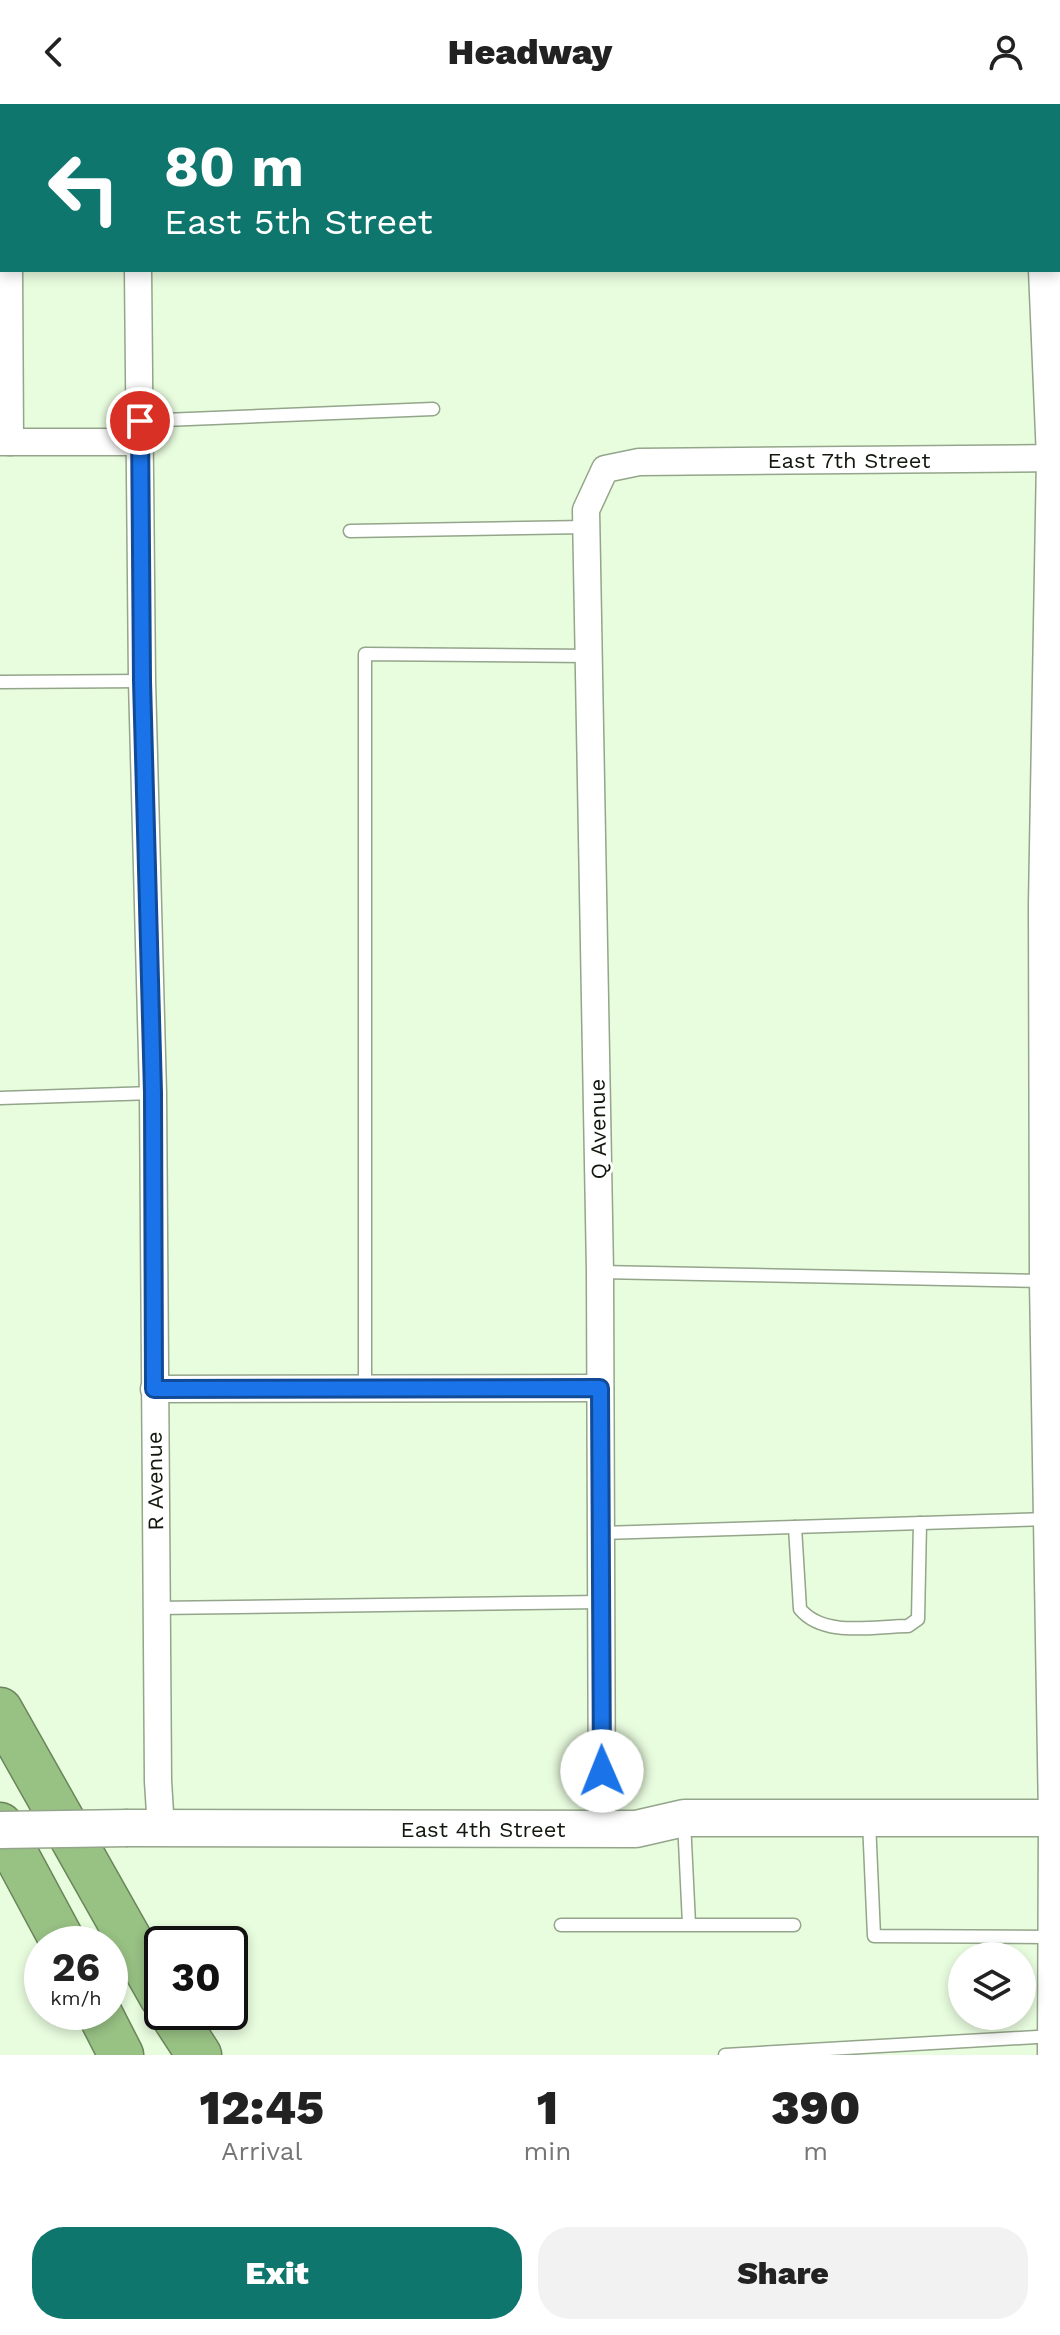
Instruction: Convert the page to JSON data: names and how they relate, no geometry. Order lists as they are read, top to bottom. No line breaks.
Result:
{"streets":{"street":["East 7th Street","Q Avenue","R Avenue","East 4th Street"]},"crossings":[["East 7th Street","Q Avenue"],["Q Avenue","East 4th Street"],["R Avenue","East 4th Street"]],"page":{"header":"Headway","turn":["80 m","East 5th Street"],"speed":"26 km/h","limit":"30","eta":["12:45","Arrival","1","min","390","m"],"buttons":["Exit","Share"]}}
